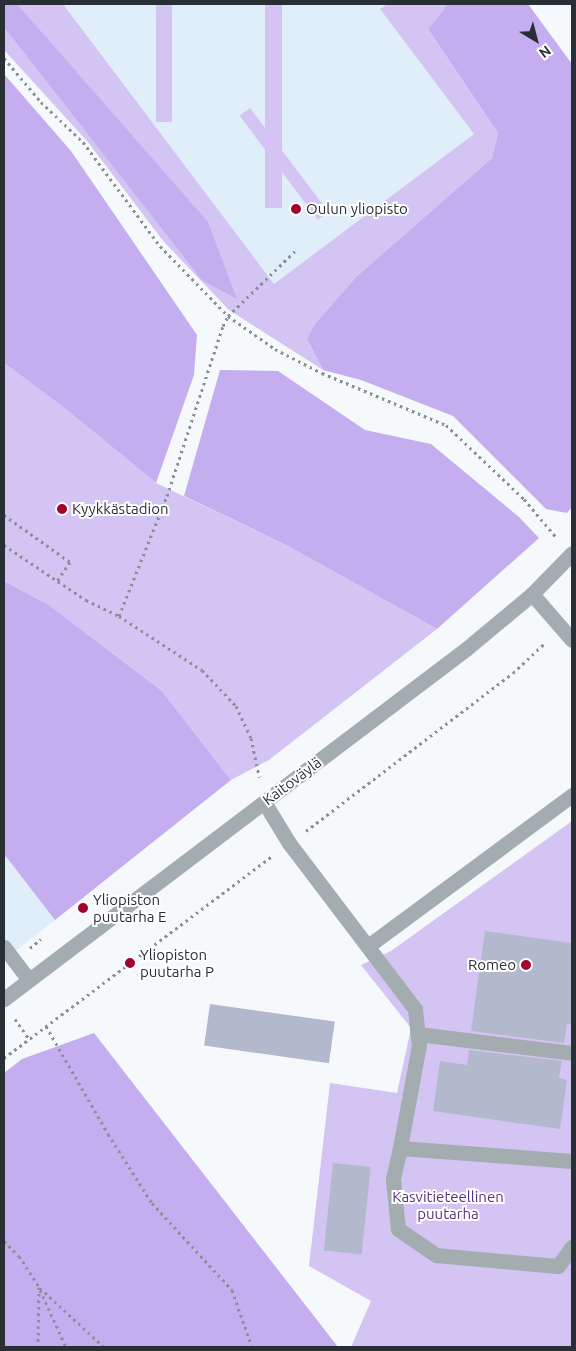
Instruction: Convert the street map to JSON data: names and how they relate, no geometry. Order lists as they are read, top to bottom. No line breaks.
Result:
{"streets":{"street":["Kaitoväylä"]},"parks":["Kasvitieteellinen puutarha"],"places":["Oulun yliopisto","Kyykkästadion","Yliopiston puutarha E","Yliopiston puutarha P","Romeo"],"north":"bottom right"}
